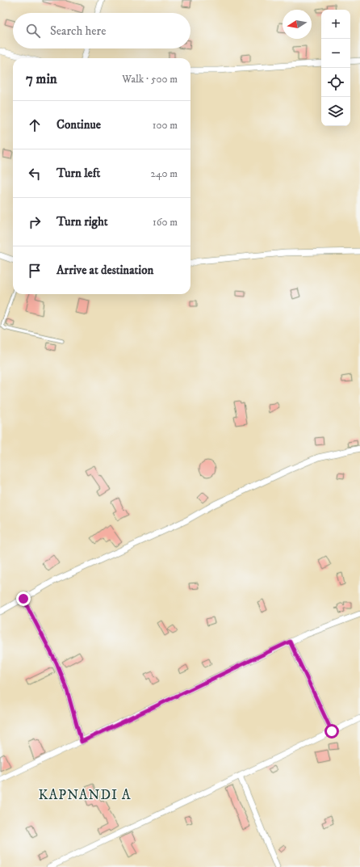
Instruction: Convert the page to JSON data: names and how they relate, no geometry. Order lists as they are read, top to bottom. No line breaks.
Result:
{"districts":["KAPNANDI A"],"north":"left","page":{"map_buttons":["+","−"],"search":"Search here","heading":["7 min","Walk · 500 m"],"list":[["Continue","100 m"],["Turn left","240 m"],["Turn right","160 m"],"Arrive at destination"]}}
